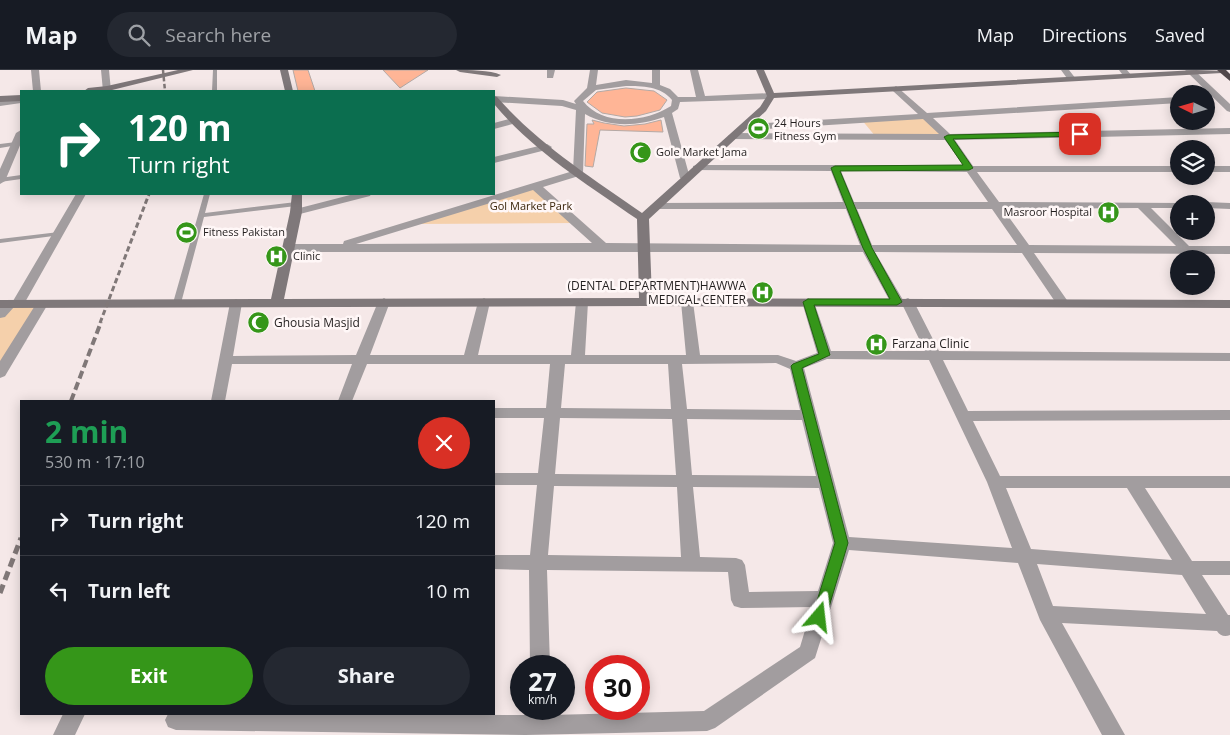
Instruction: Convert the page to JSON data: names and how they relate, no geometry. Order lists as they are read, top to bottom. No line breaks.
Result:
{"parks":["Gol Market Park"],"places":{"sports":["24 Hours Fitness Gym","Fitness Pakistan"],"mosque":["Gole Market Jama","Ghousia Masjid"],"hospital":["Masroor Hospital","Clinic","(DENTAL DEPARTMENT)HAWWA MEDICAL CENTER","Farzana Clinic"]},"north":"left","page":{"header":"Map","search":"Search here","nav":["Map","Directions","Saved"],"map_buttons":["+","−"],"turn":["120 m","Turn right"],"heading":["2 min","530 m · 17:10"],"list":[{"name":"Turn right","value":"120 m"},{"name":"Turn left","value":"10 m"}],"buttons":["Exit","Share"],"speed":"27 km/h","limit":"30"}}
